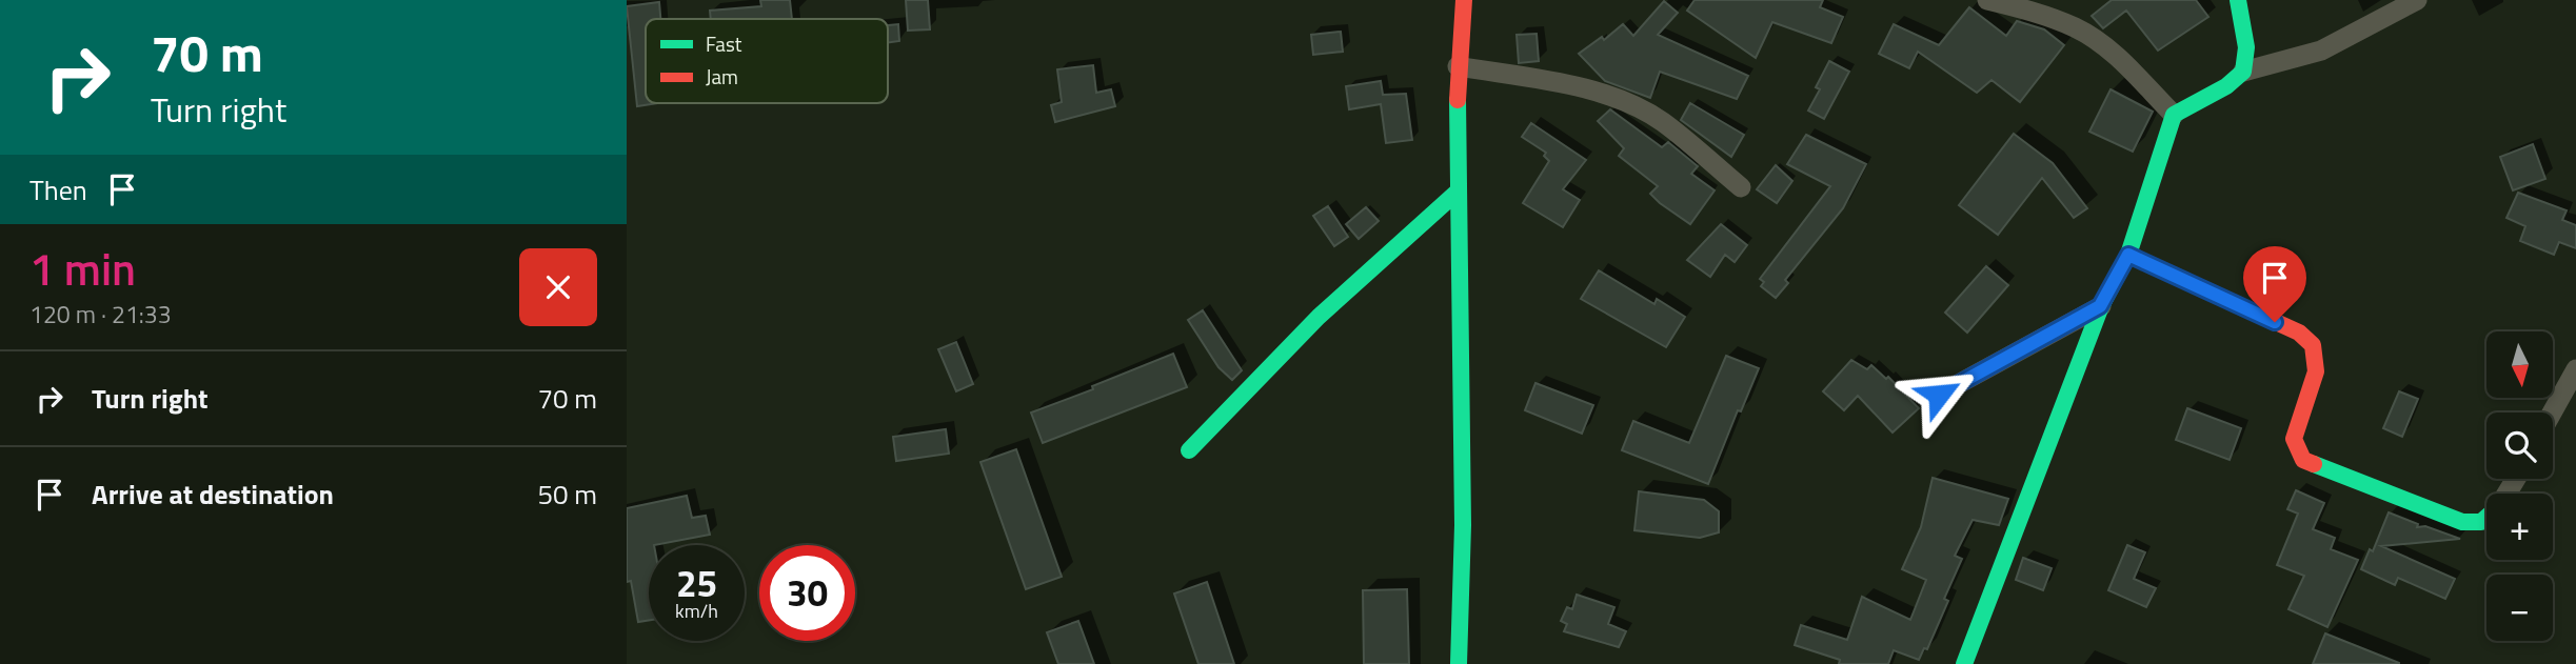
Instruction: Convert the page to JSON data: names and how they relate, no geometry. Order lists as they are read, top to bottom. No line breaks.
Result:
{"legend":["Fast","Jam"],"north":"bottom","page":{"turn":["70 m","Turn right"],"then":"Then","heading":["1 min","120 m · 21:33"],"map_buttons":["+","−"],"list":[{"name":"Turn right","value":"70 m"},{"name":"Arrive at destination","value":"50 m"}],"speed":"25 km/h","limit":"30"}}
